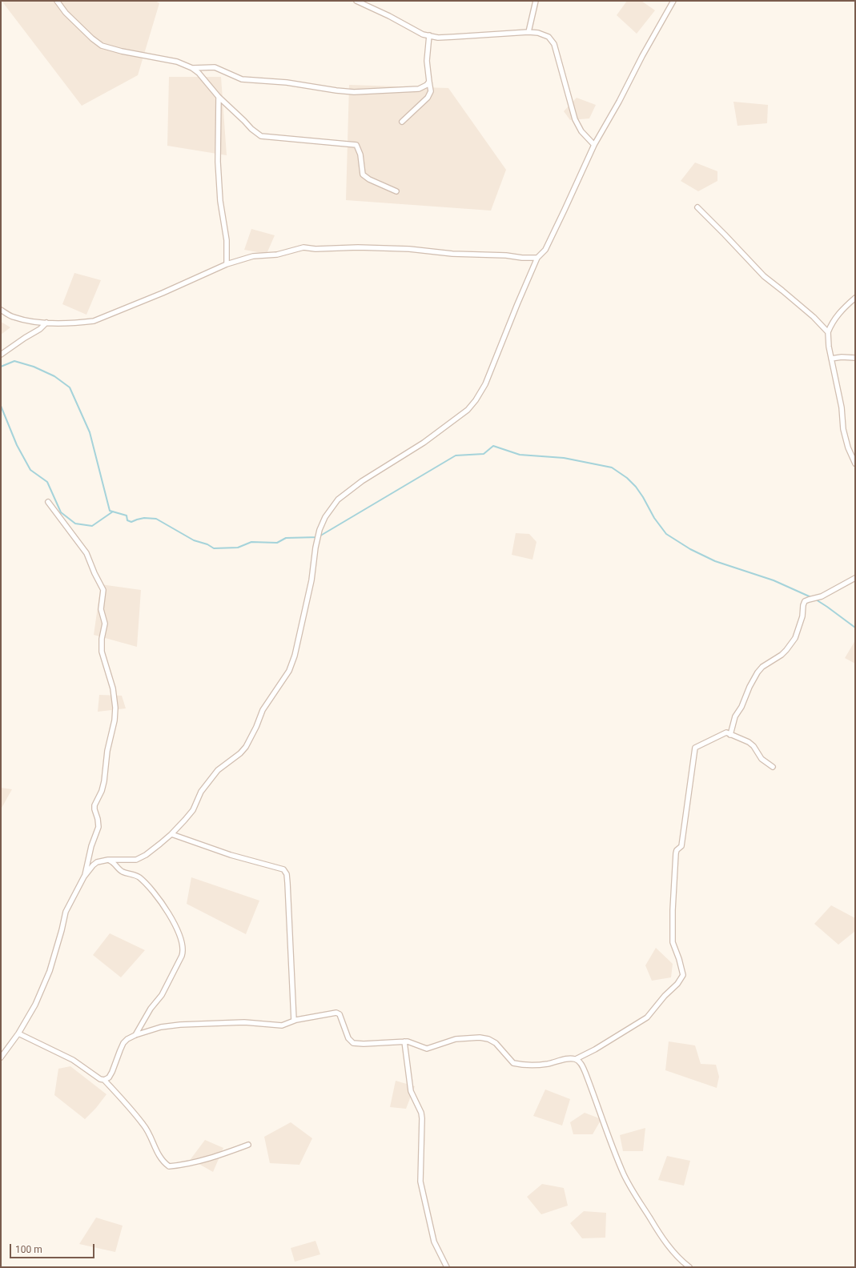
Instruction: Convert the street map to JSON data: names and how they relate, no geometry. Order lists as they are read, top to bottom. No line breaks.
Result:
{"scale_bar":"100 m"}
